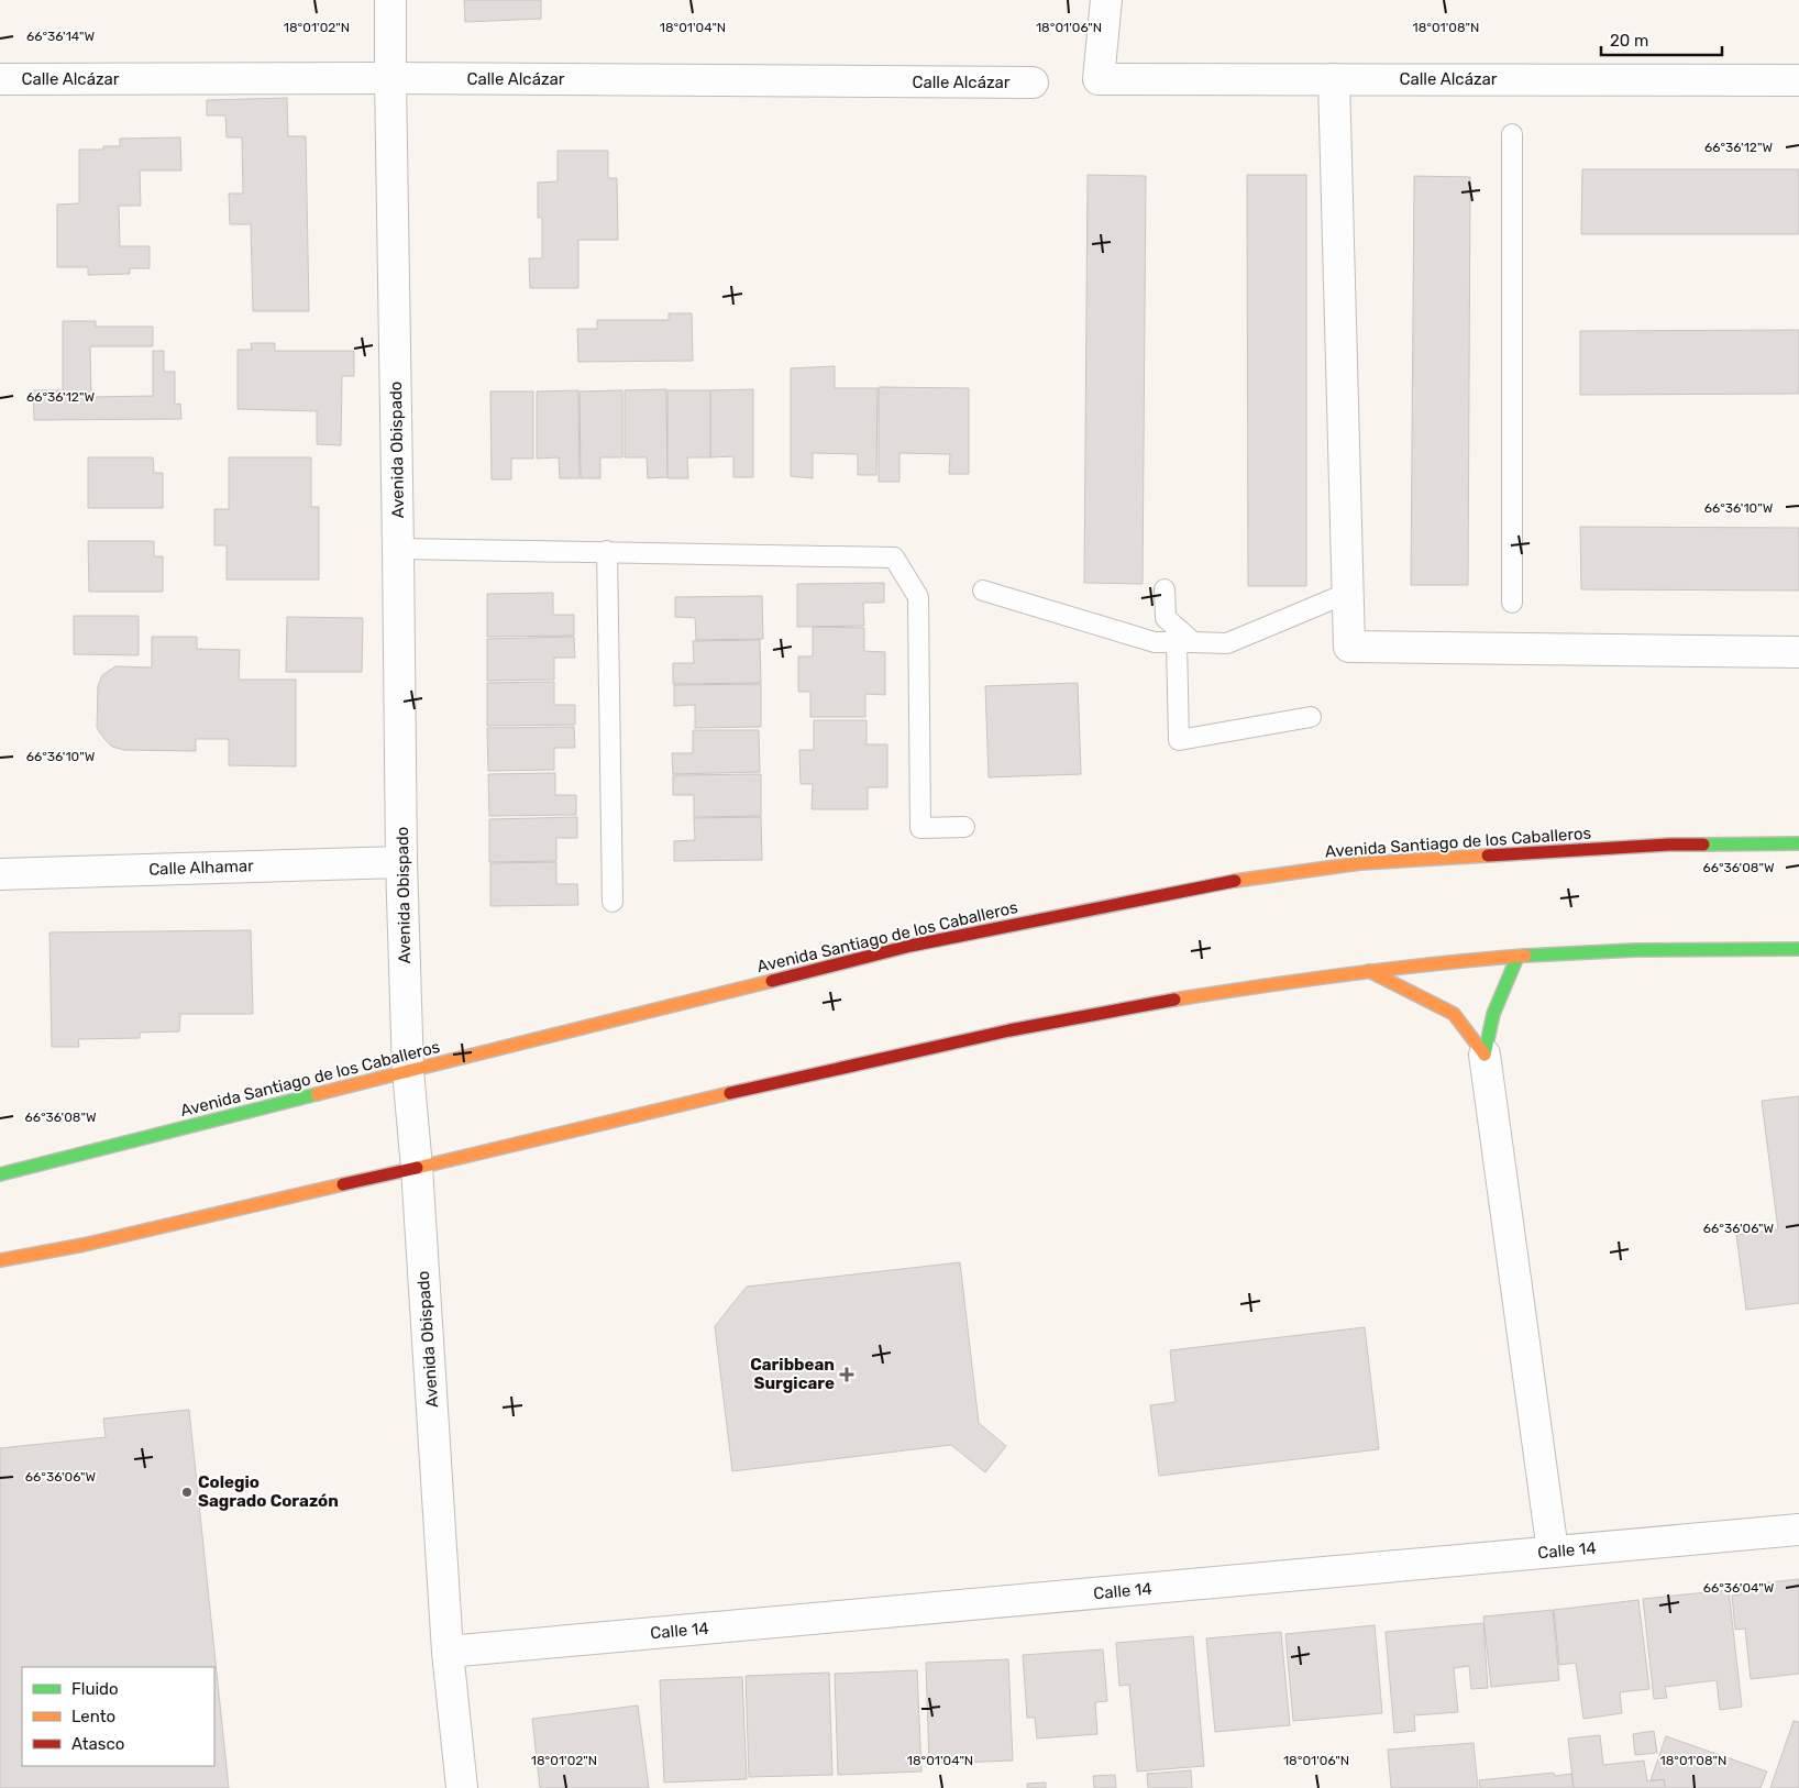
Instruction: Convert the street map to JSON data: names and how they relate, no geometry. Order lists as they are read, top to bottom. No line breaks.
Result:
{"streets":{"main road":["Avenida Santiago de los Caballeros"],"street":["Calle Alcázar","Avenida Obispado","Calle Alhamar","Calle 14"]},"crossings":[["Calle Alcázar","Avenida Obispado"],["Avenida Obispado","Avenida Santiago de los Caballeros"],["Avenida Obispado","Calle Alhamar"],["Avenida Obispado","Calle 14"]],"places":{"health":["Caribbean Surgicare"],"other":["Colegio Sagrado Corazón"]},"legend":["Fluido","Lento","Atasco"],"scale_bar":"20 m","coordinates":["18°01'02\"N","18°01'04\"N","18°01'06\"N","18°01'08\"N","66°36'14\"W","66°36'12\"W","66°36'10\"W","66°36'08\"W","66°36'06\"W","66°36'04\"W"]}
